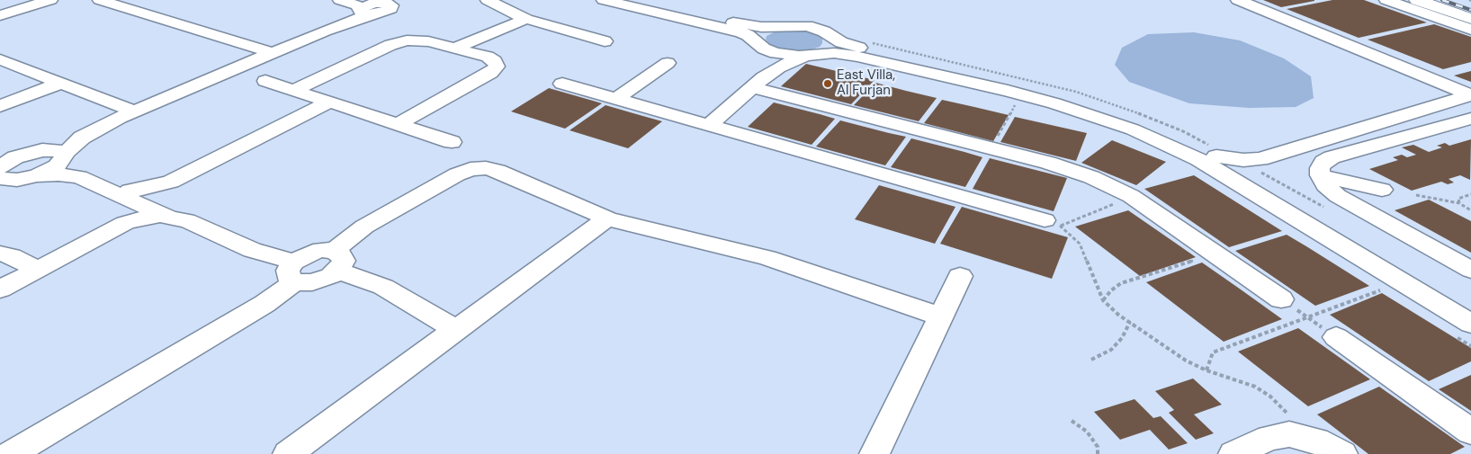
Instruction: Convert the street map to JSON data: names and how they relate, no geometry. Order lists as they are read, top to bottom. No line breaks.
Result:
{"places":["East Villa, Al Furjan"]}
